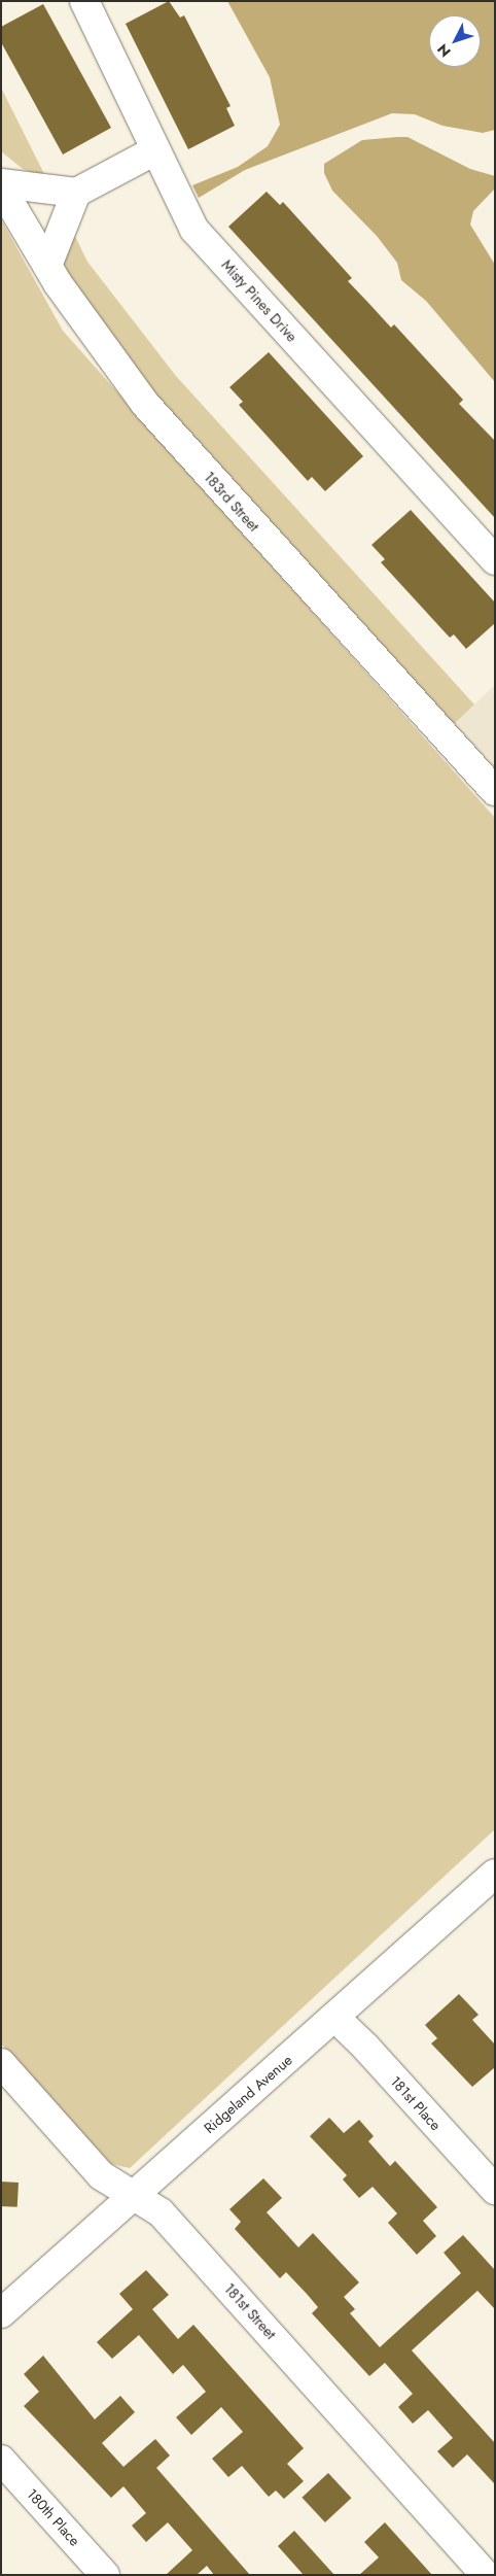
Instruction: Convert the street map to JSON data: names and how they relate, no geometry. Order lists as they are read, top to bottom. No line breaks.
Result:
{"streets":{"street":["Misty Pines Drive","183rd Street","Ridgeland Avenue","181st Place","181st Street","180th Place"]},"crossings":[["Ridgeland Avenue","181st Place"],["Ridgeland Avenue","181st Street"]],"north":"bottom left"}
